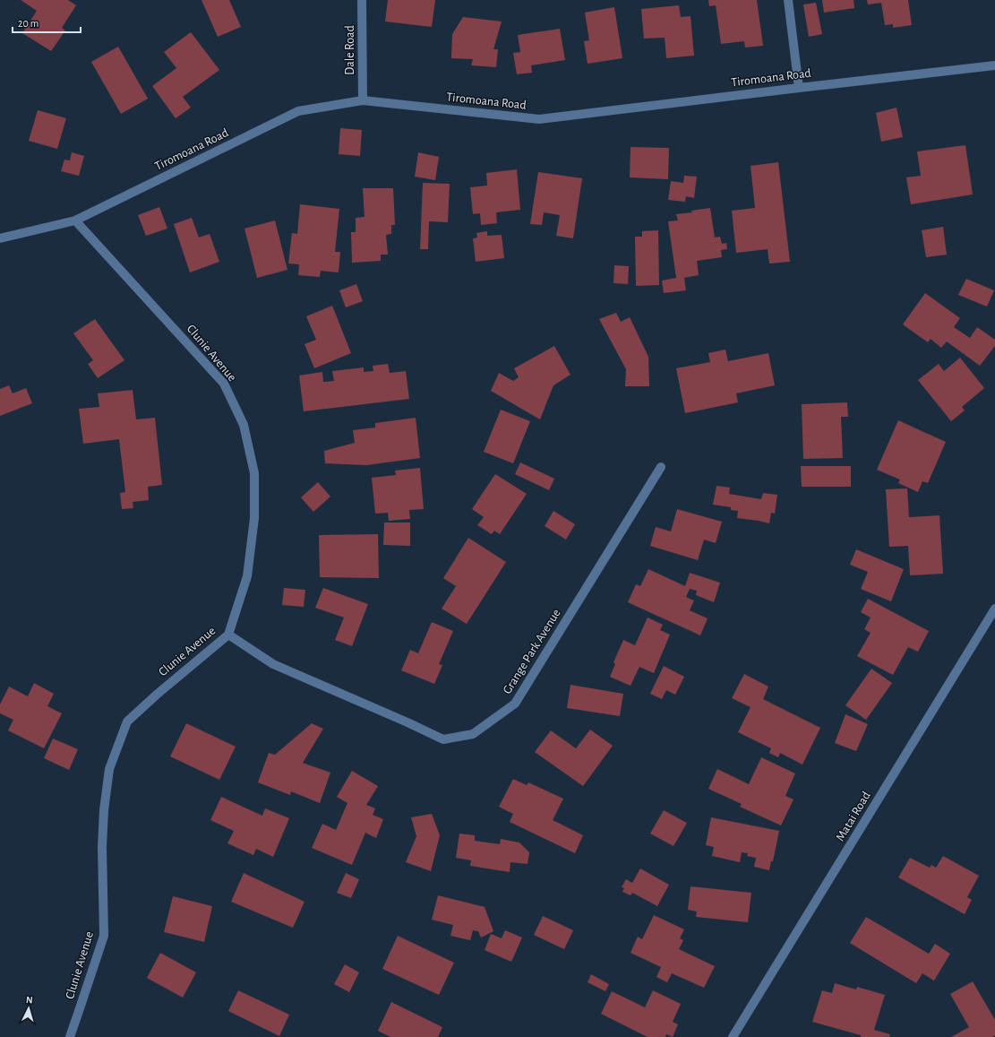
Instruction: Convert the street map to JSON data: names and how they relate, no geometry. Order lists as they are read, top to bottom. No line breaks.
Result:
{"streets":{"street":["Dale Road","Tiromoana Road","Clunie Avenue","Grange Park Avenue","Matai Road"]},"crossings":[["Dale Road","Tiromoana Road"],["Tiromoana Road","Clunie Avenue"],["Clunie Avenue","Grange Park Avenue"]],"scale_bar":"20 m","north":"top"}
